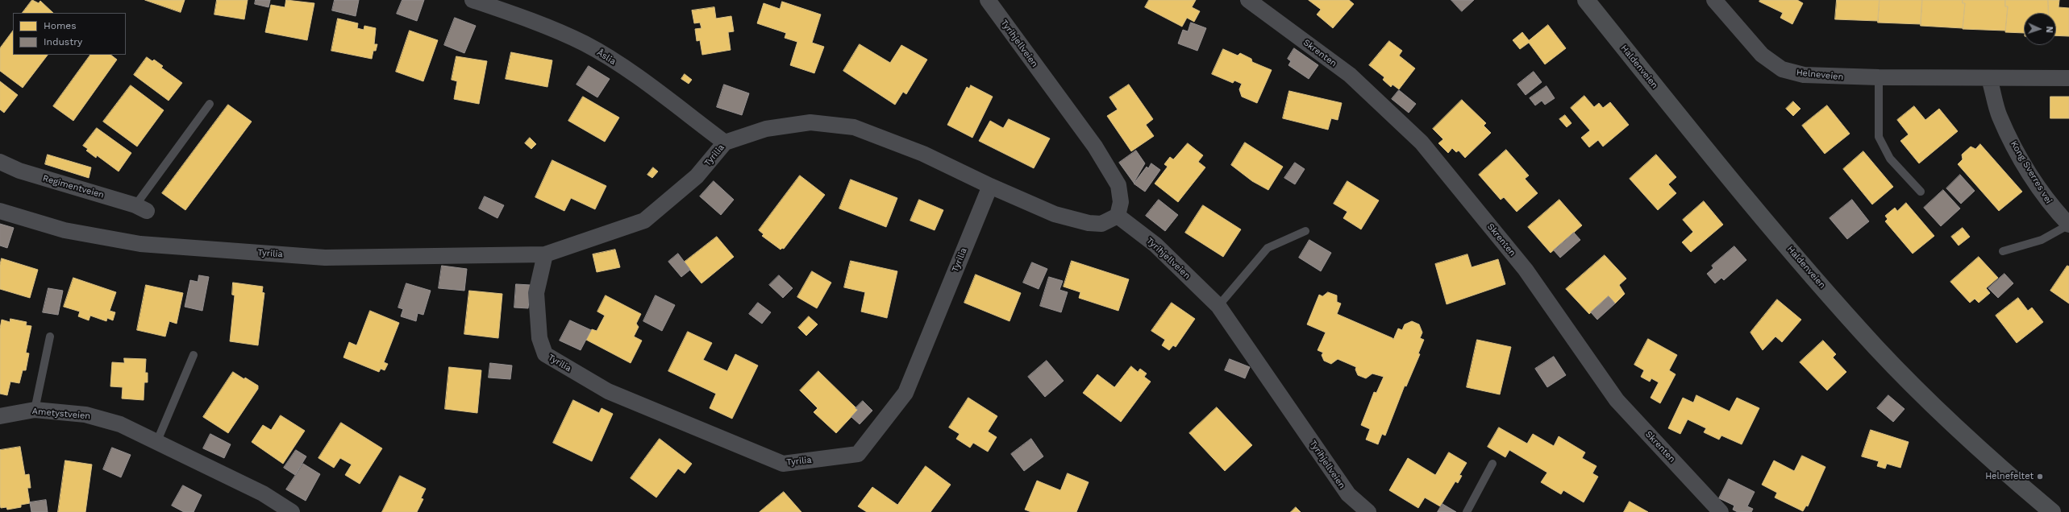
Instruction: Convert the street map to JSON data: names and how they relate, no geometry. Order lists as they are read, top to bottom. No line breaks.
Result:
{"streets":{"main road":["Haldenveien"],"street":["Tyrihjellveien","Skrenten","Åslia","Helneveien","Tyrilia","Kong Sverres vei","Regimentveien","Ametystveien"]},"crossings":[["Tyrihjellveien","Tyrilia"],["Åslia","Tyrilia"],["Helneveien","Kong Sverres vei"]],"places":["Helnefeltet"],"legend":["Homes","Industry"],"north":"right"}
